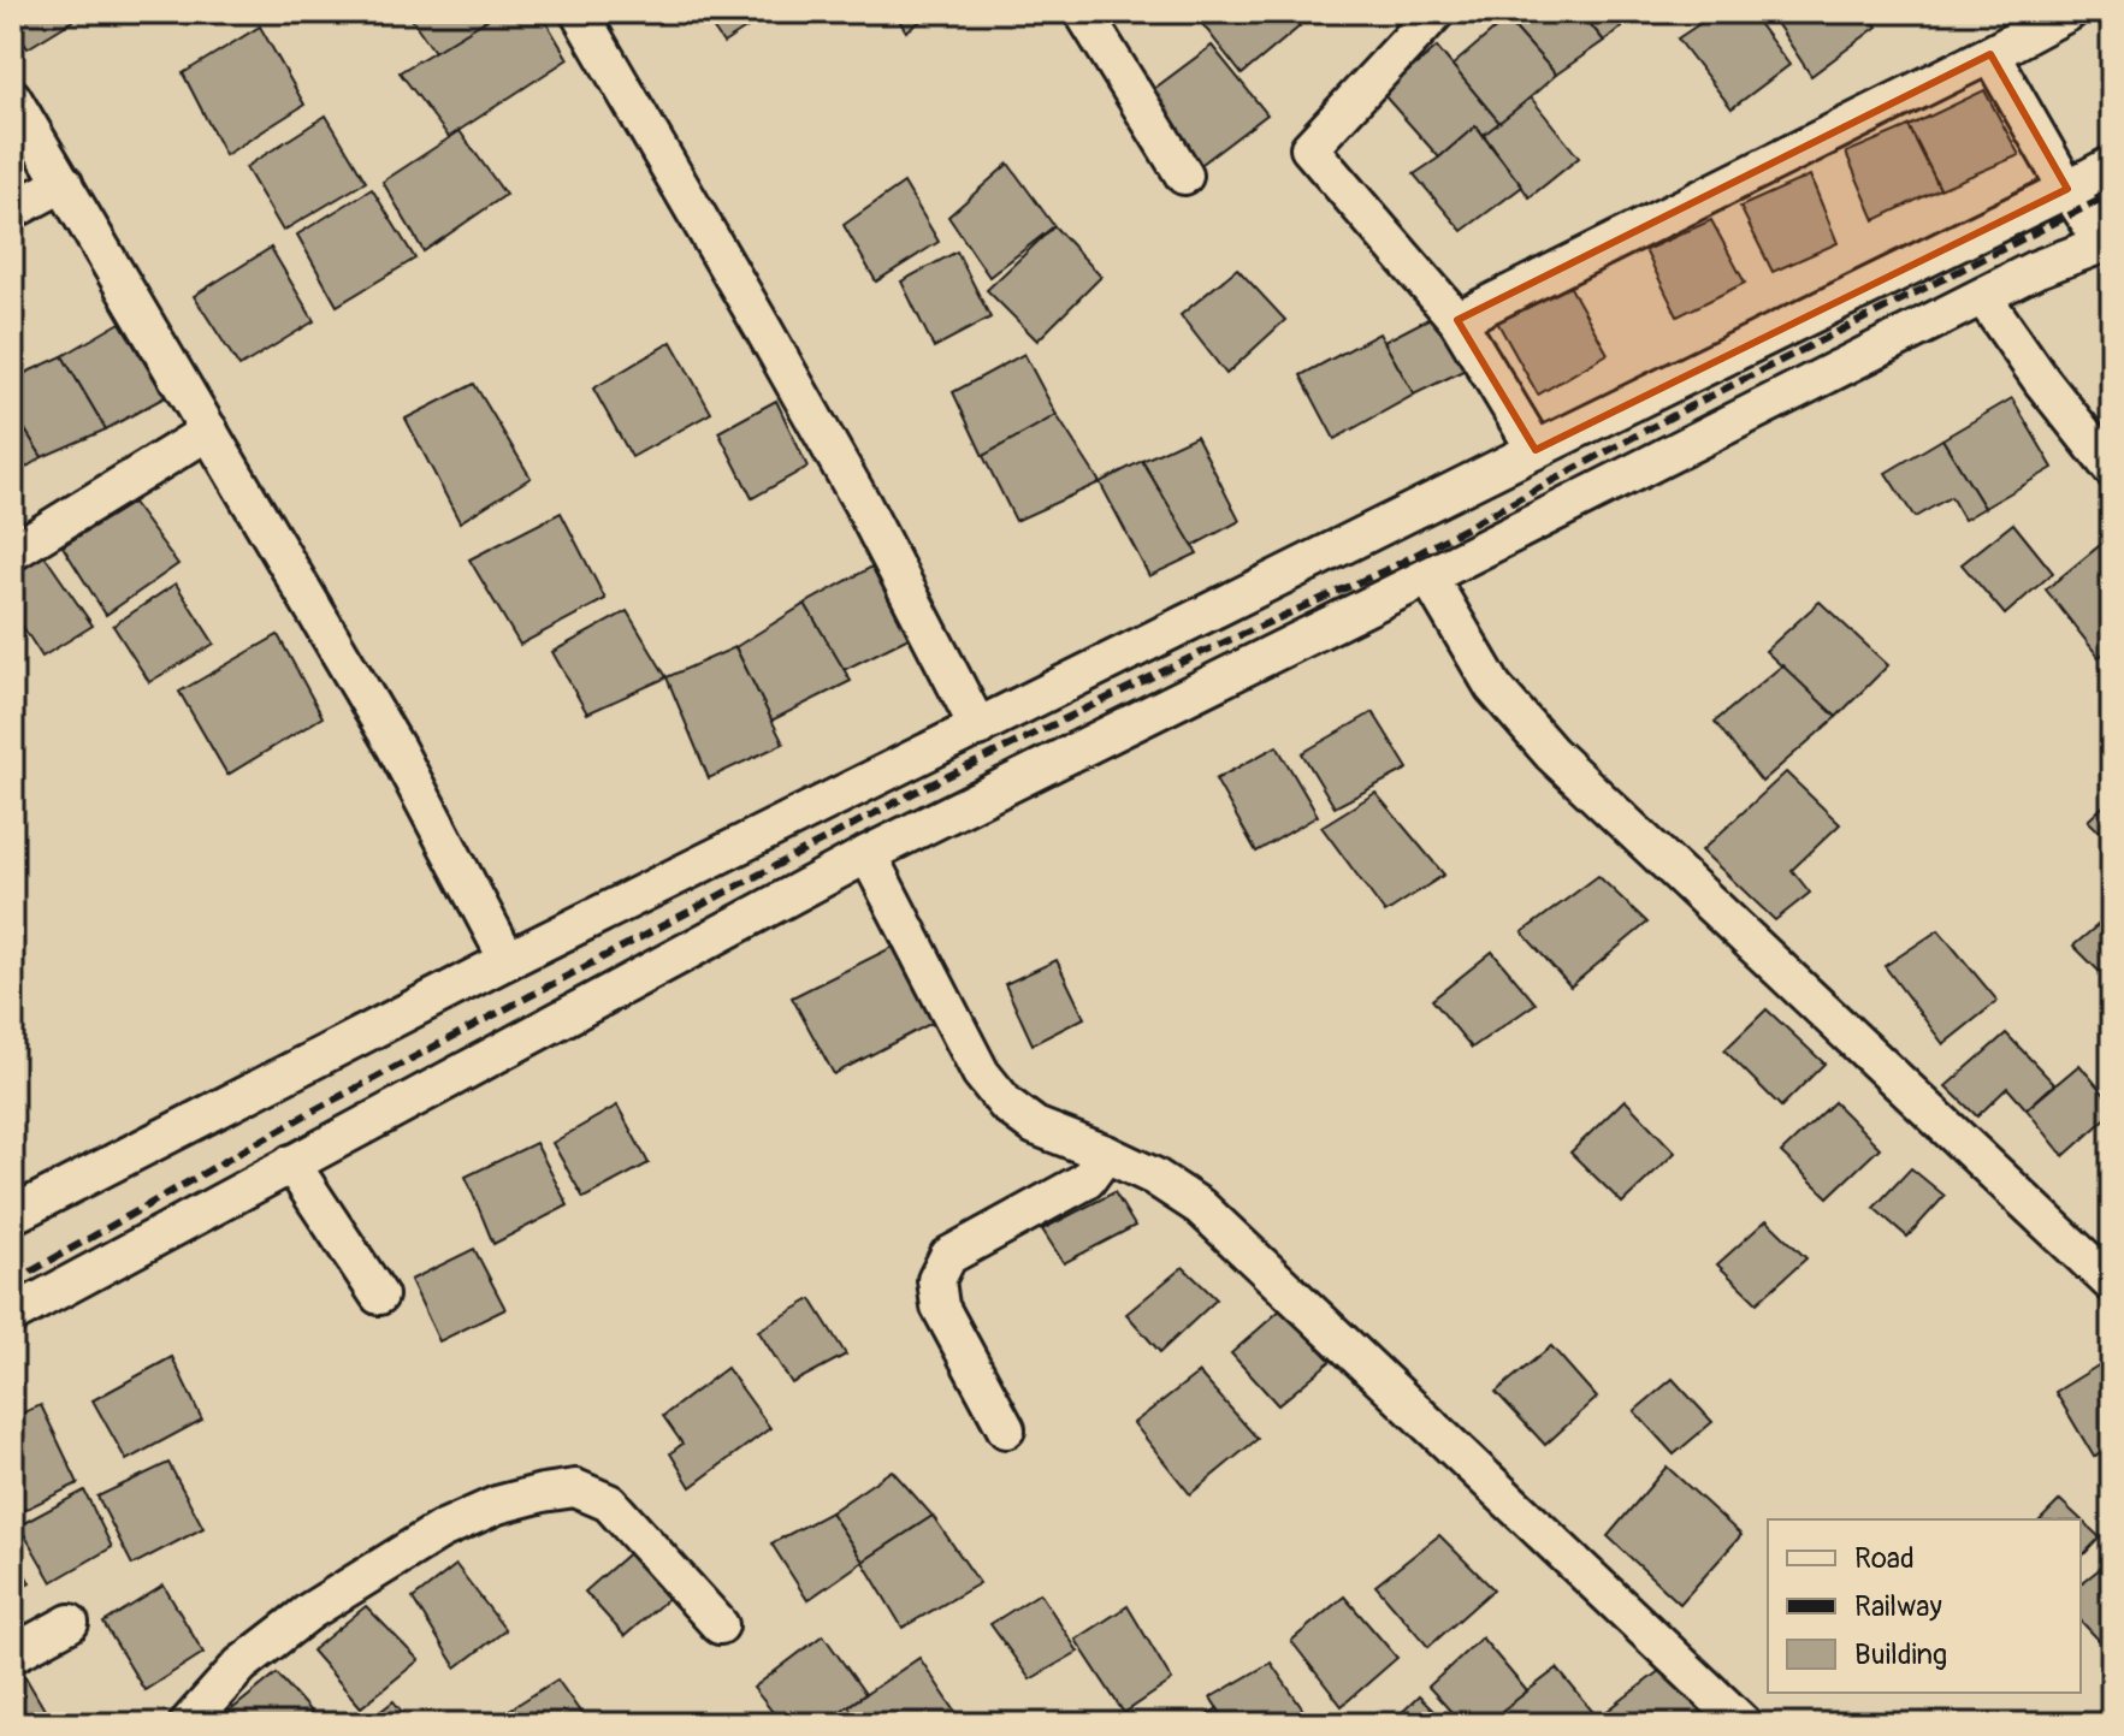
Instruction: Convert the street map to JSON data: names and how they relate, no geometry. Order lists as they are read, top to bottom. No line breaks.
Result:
{"legend":["Road","Railway","Building"]}
